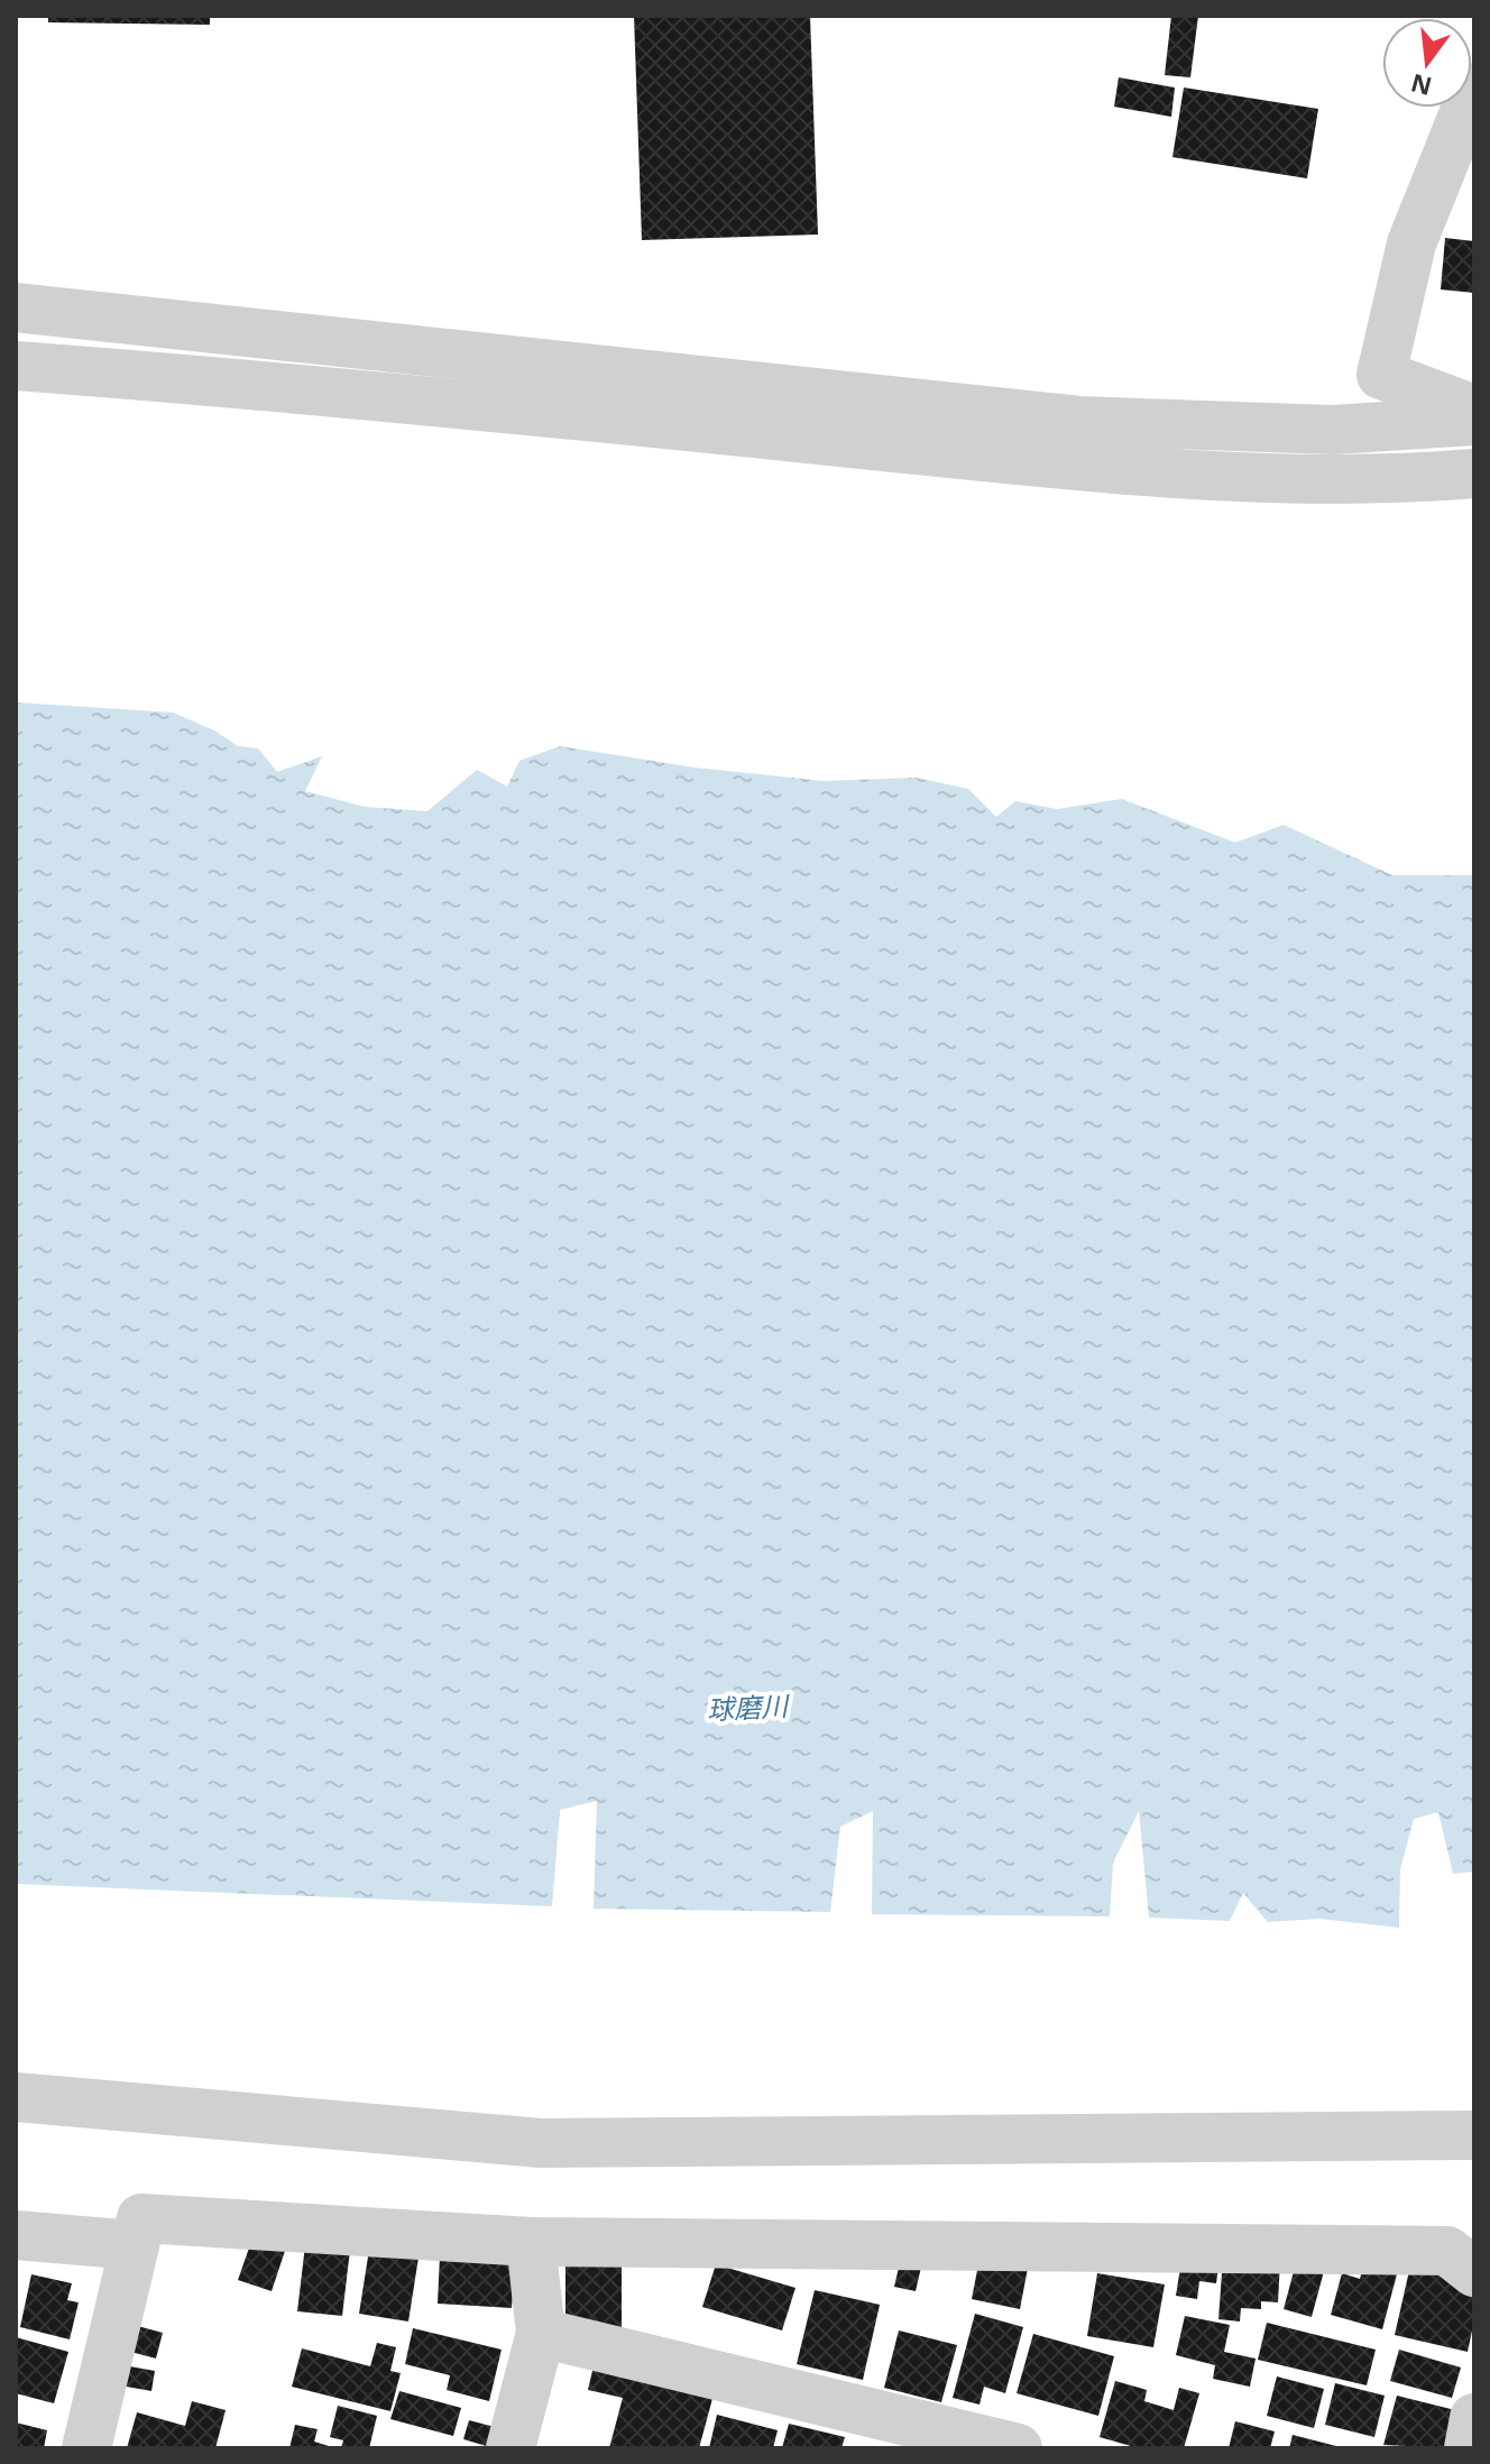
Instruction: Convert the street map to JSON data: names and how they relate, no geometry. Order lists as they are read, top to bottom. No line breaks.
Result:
{"water":["球磨川"],"north":"bottom"}
